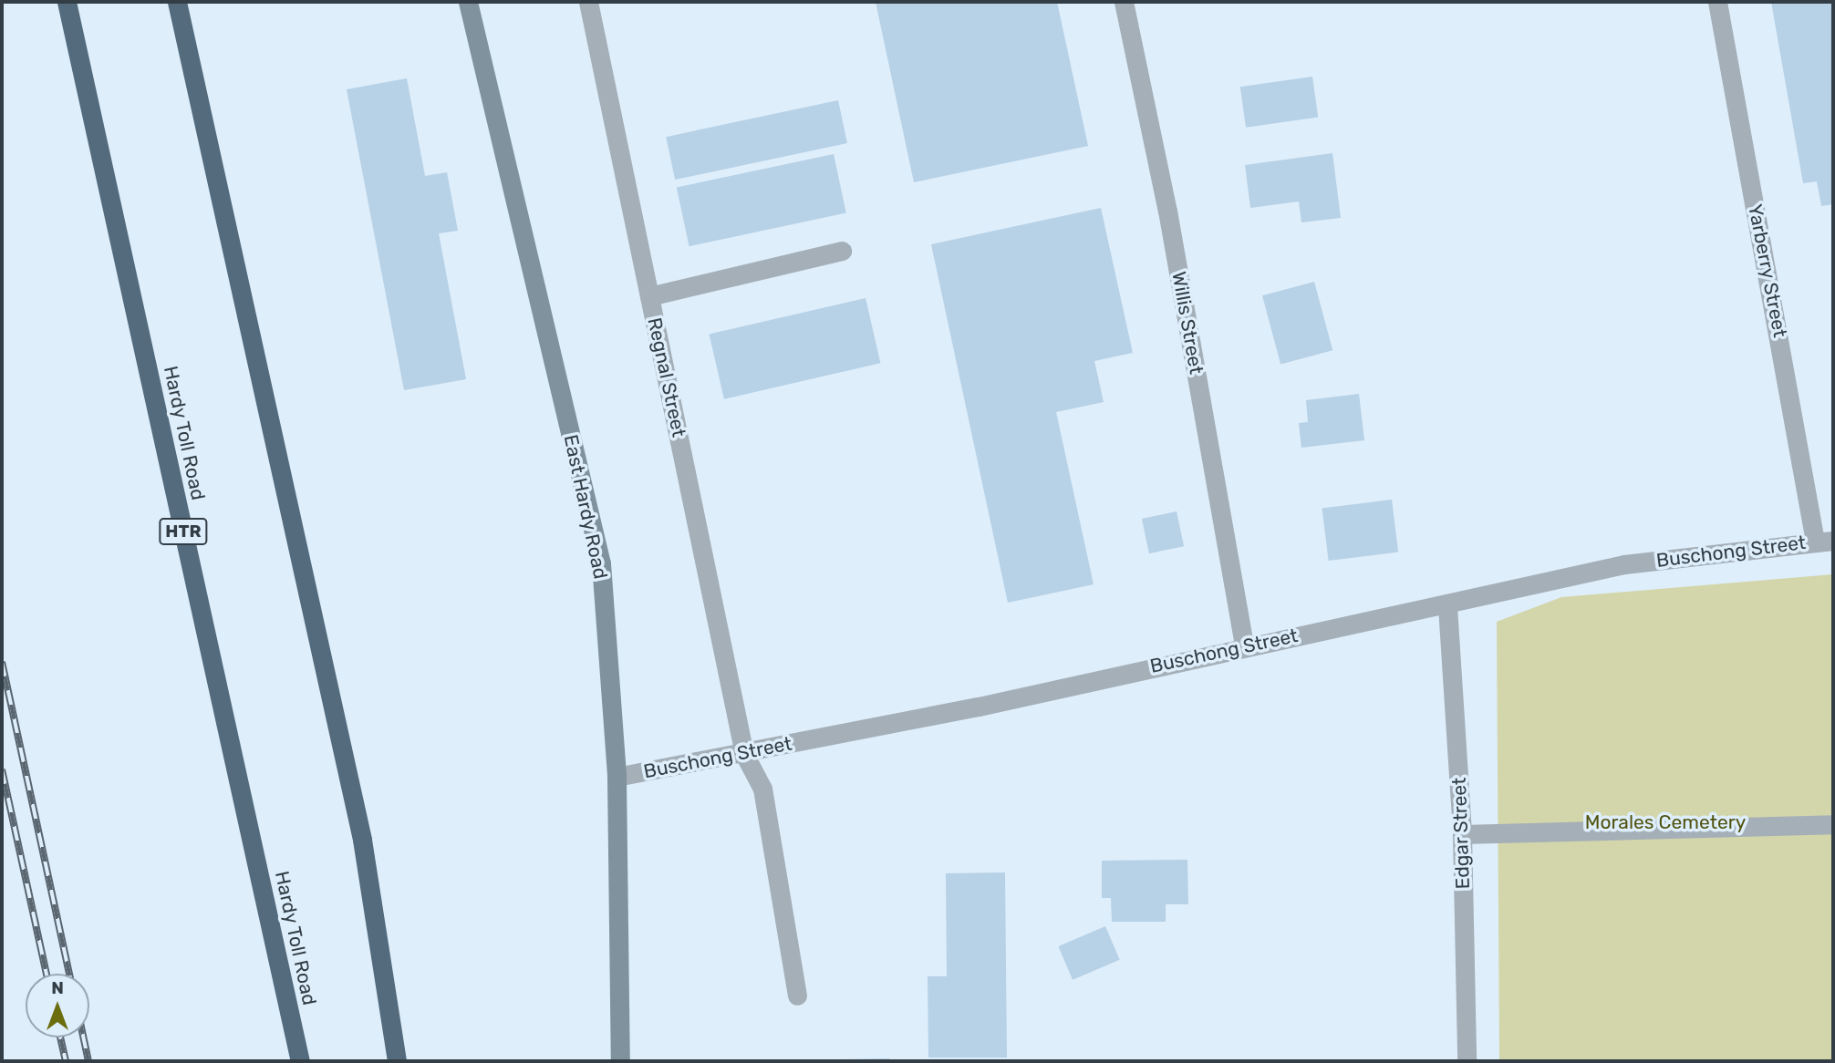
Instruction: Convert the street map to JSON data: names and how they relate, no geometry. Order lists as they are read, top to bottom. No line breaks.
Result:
{"streets":{"highway":["Hardy Toll Road","HTR"],"main road":["East Hardy Road"],"street":["Yarberry Street","Willis Street","Regnal Street","Buschong Street","Edgar Street"]},"crossings":[["Yarberry Street","Buschong Street"],["Willis Street","Buschong Street"],["Regnal Street","Buschong Street"],["East Hardy Road","Buschong Street"],["Buschong Street","Edgar Street"]],"parks":["Morales Cemetery"],"north":"top"}
